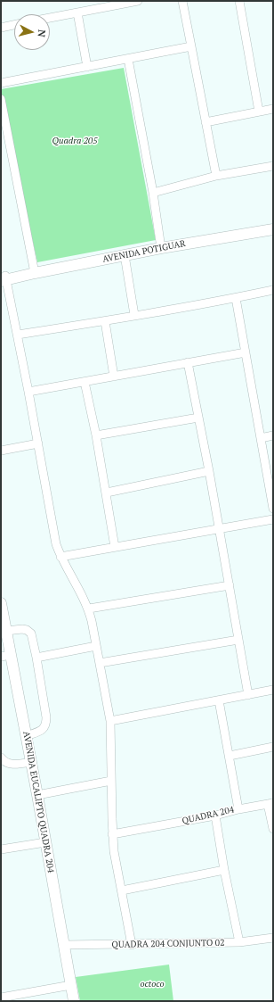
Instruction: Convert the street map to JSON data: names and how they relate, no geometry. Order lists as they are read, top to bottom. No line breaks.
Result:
{"streets":{"street":["AVENIDA POTIGUAR","AVENIDA EUCALIPTO QUADRA 204","QUADRA 204","QUADRA 204 CONJUNTO 02"]},"crossings":[["AVENIDA EUCALIPTO QUADRA 204","QUADRA 204 CONJUNTO 02"]],"parks":["Quadra 205","octoco"],"north":"right"}
